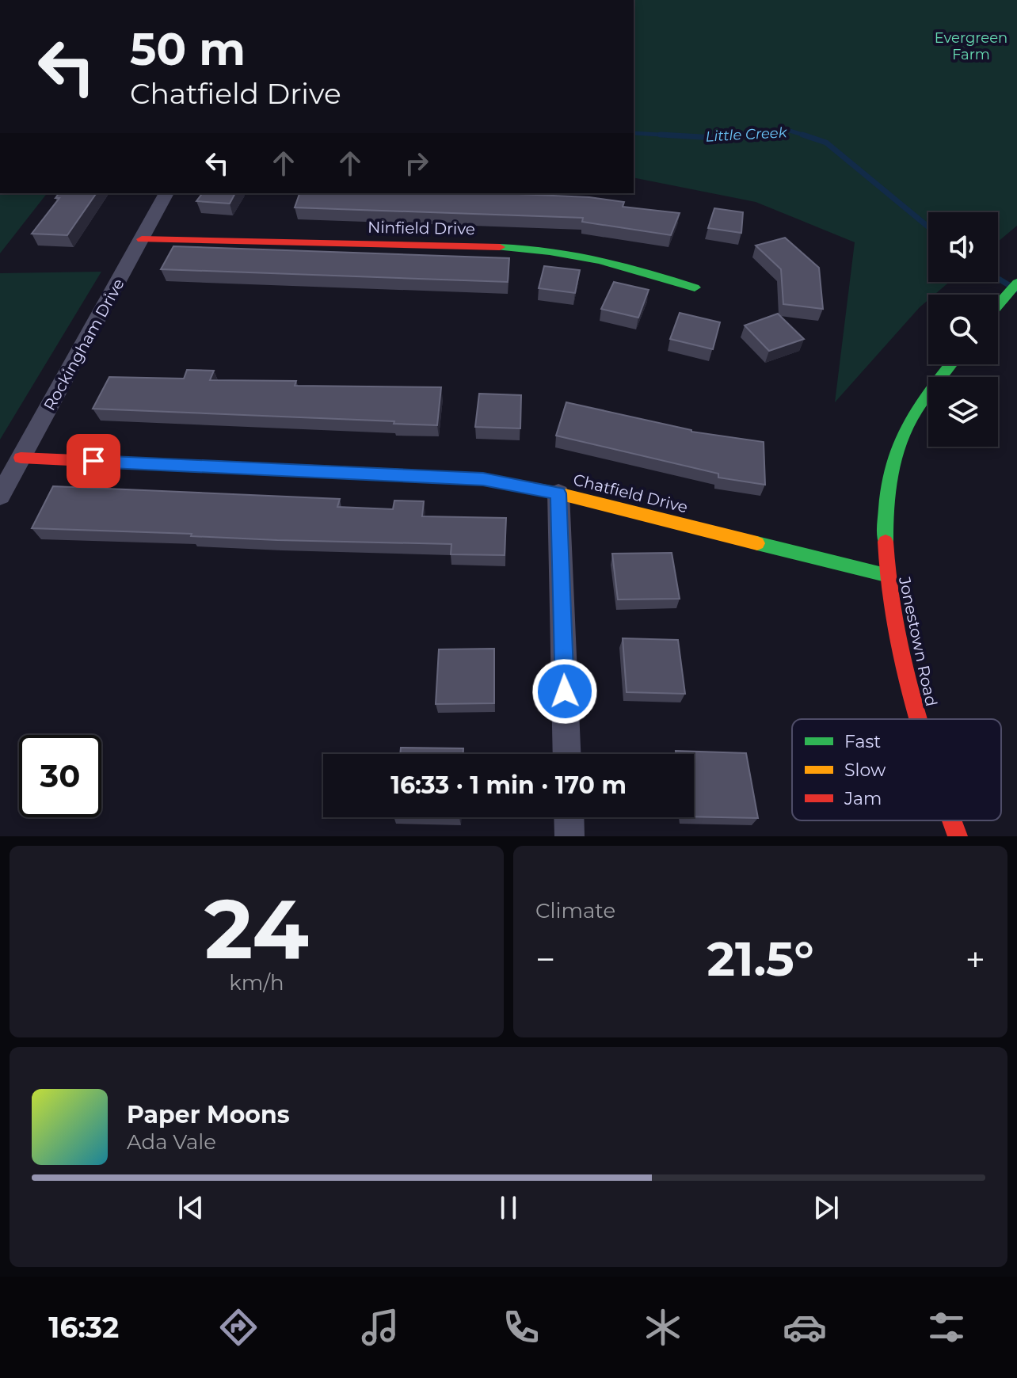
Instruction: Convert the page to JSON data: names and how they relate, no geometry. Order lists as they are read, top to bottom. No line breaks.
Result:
{"streets":{"street":["Ninfield Drive","Rockingham Drive","Chatfield Drive","Jonestown Road"]},"crossings":[["Ninfield Drive","Rockingham Drive"],["Rockingham Drive","Chatfield Drive"],["Chatfield Drive","Jonestown Road"]],"water":["Little Creek"],"parks":["Evergreen Farm"],"legend":["Fast","Slow","Jam"],"page":{"turn":["50 m","Chatfield Drive"],"limit":"30","trip":"16:33 · 1 min · 170 m","tile":[["24","km/h"],"Climate"],"heat":["−","21.5°","+"],"song":["Paper Moons","Ada Vale"],"tabs":"16:32"}}
